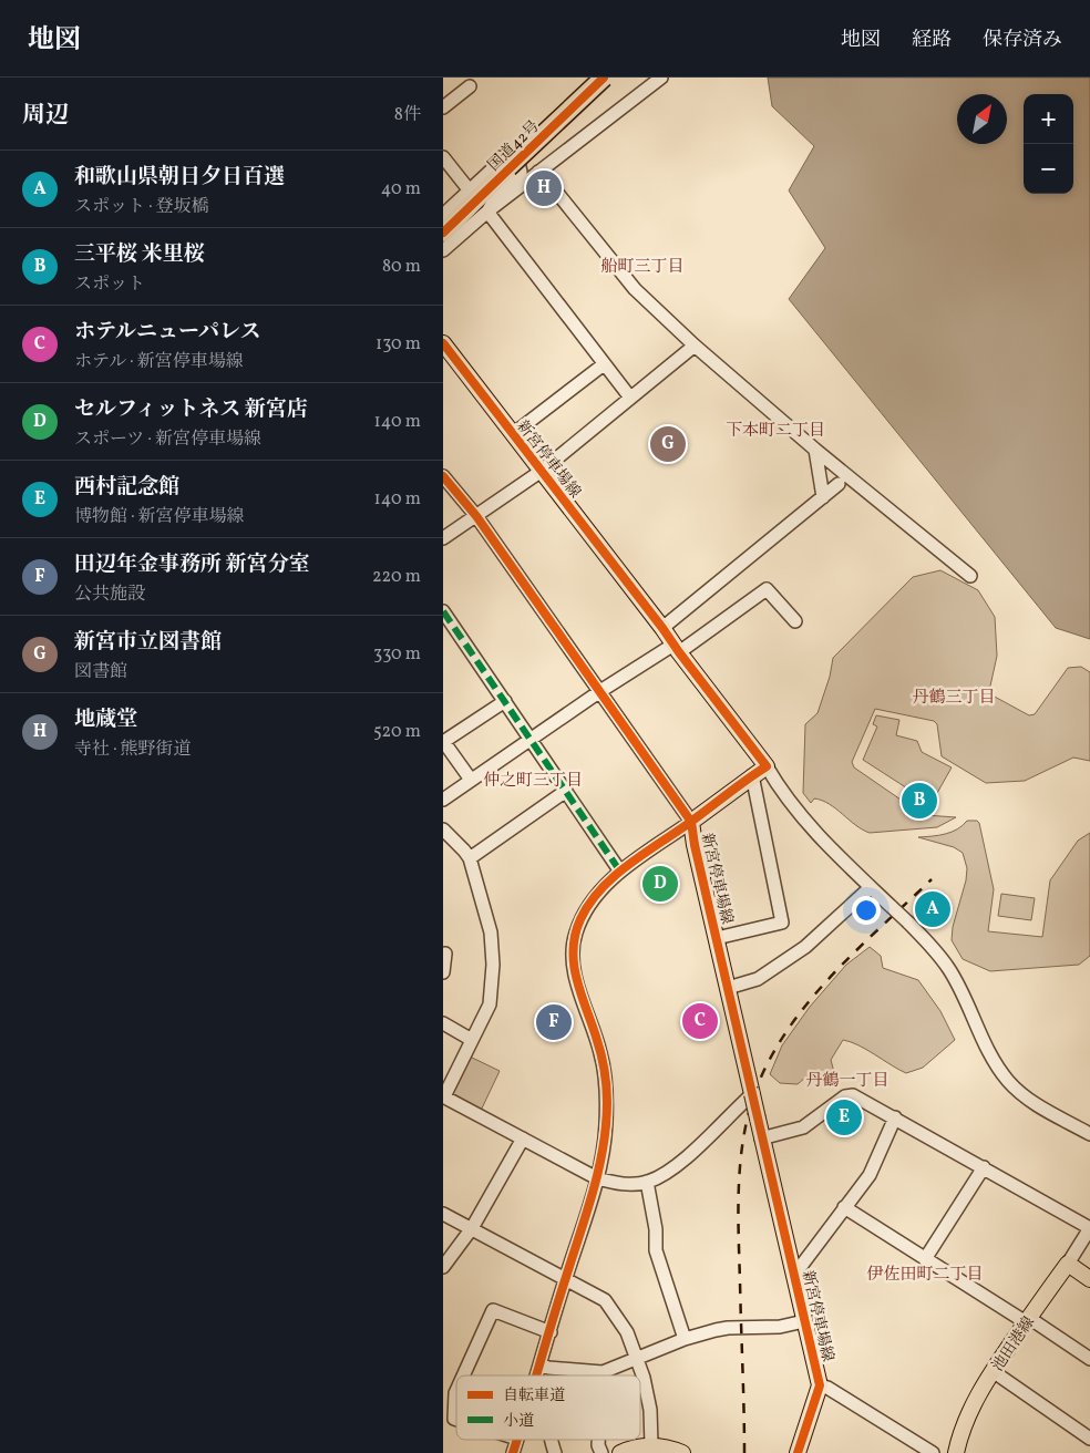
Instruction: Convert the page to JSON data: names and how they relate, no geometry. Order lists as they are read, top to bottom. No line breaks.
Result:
{"streets":{"highway":["国道42号"],"main road":["新宮停車場線","池田港線"]},"districts":["船町三丁目","下本町二丁目","丹鶴三丁目","仲之町三丁目","丹鶴一丁目","伊佐田町二丁目"],"legend":["自転車道","小道"],"north":"top right","page":{"header":"地図","nav":["地図","経路","保存済み"],"heading":["周辺","8件"],"map_buttons":["+","−"],"list":[{"mark":"A","name":"和歌山県朝日夕日百選","note":"スポット · 登坂橋","value":"40 m"},{"mark":"B","name":"三平桜 米里桜","note":"スポット","value":"80 m"},{"mark":"C","name":"ホテルニューパレス","note":"ホテル · 新宮停車場線","value":"130 m"},{"mark":"D","name":"セルフィットネス 新宮店","note":"スポーツ · 新宮停車場線","value":"140 m"},{"mark":"E","name":"西村記念館","note":"博物館 · 新宮停車場線","value":"140 m"},{"mark":"F","name":"田辺年金事務所 新宮分室","note":"公共施設","value":"220 m"},{"mark":"G","name":"新宮市立図書館","note":"図書館","value":"330 m"},{"mark":"H","name":"地蔵堂","note":"寺社 · 熊野街道","value":"520 m"}],"pins":["H","G","B","D","A","C","F","E"]}}
